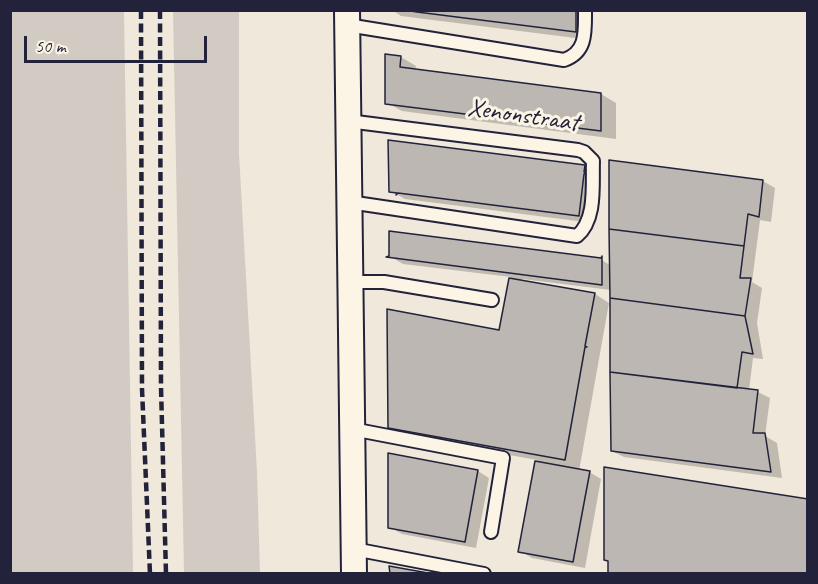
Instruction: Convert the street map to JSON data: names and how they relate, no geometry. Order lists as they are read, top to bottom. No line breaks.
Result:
{"streets":{"lane":["Xenonstraat"]},"scale_bar":"50 m"}
